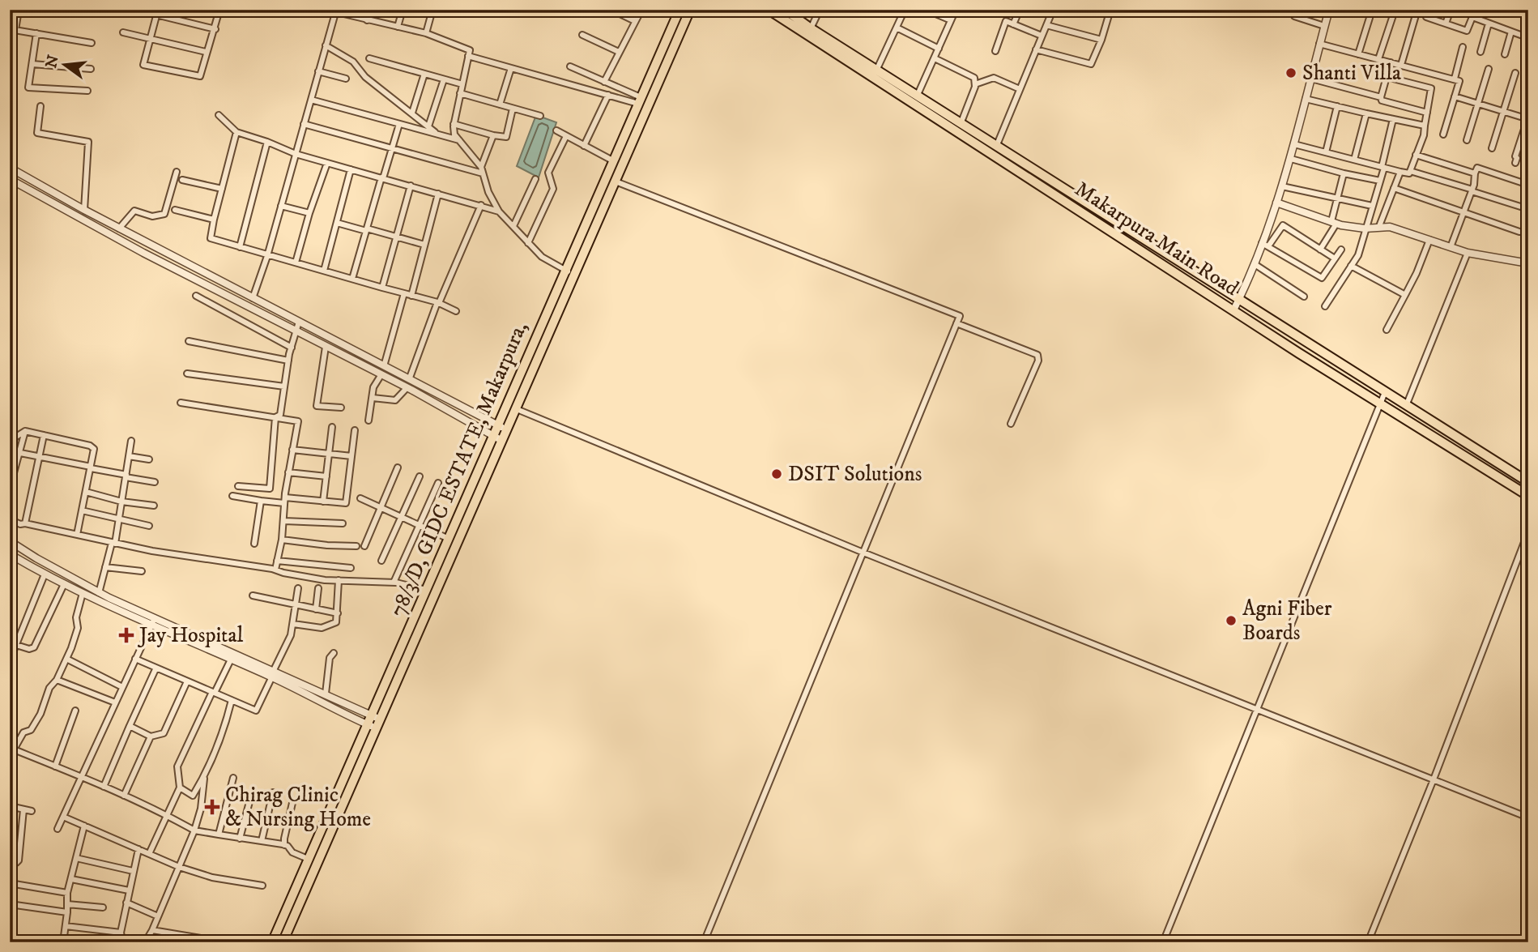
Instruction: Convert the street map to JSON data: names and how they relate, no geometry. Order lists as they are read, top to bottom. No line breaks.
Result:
{"streets":{"main road":["Makarpura Main Road","78/3/D, GIDC ESTATE, Makarpura,"]},"places":{"other":["Shanti Villa","DSIT Solutions","Agni Fiber Boards"],"health":["Jay Hospital","Chirag Clinic & Nursing Home"]},"north":"left"}
